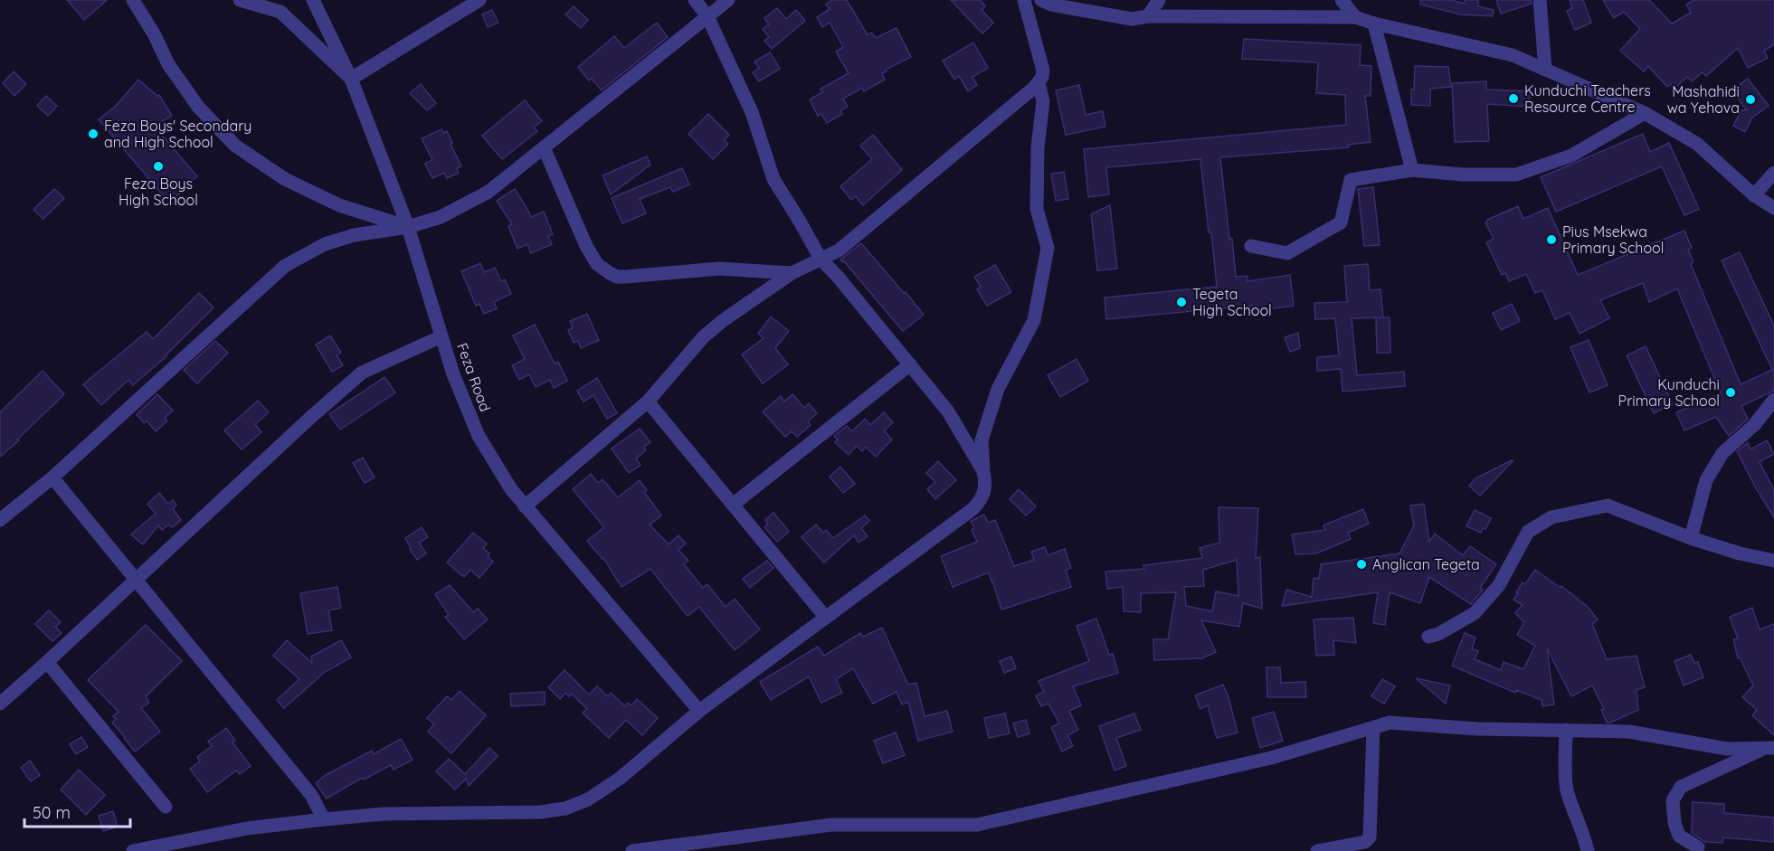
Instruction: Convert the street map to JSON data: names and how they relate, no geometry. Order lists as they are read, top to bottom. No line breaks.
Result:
{"streets":{"street":["Feza Road"]},"places":["Kunduchi Teachers Resource Centre","Mashahidi wa Yehova","Feza Boys' Secondary and High School","Feza Boys High School","Pius Msekwa Primary School","Tegeta High School","Kunduchi Primary School","Anglican Tegeta"],"scale_bar":"50 m"}
